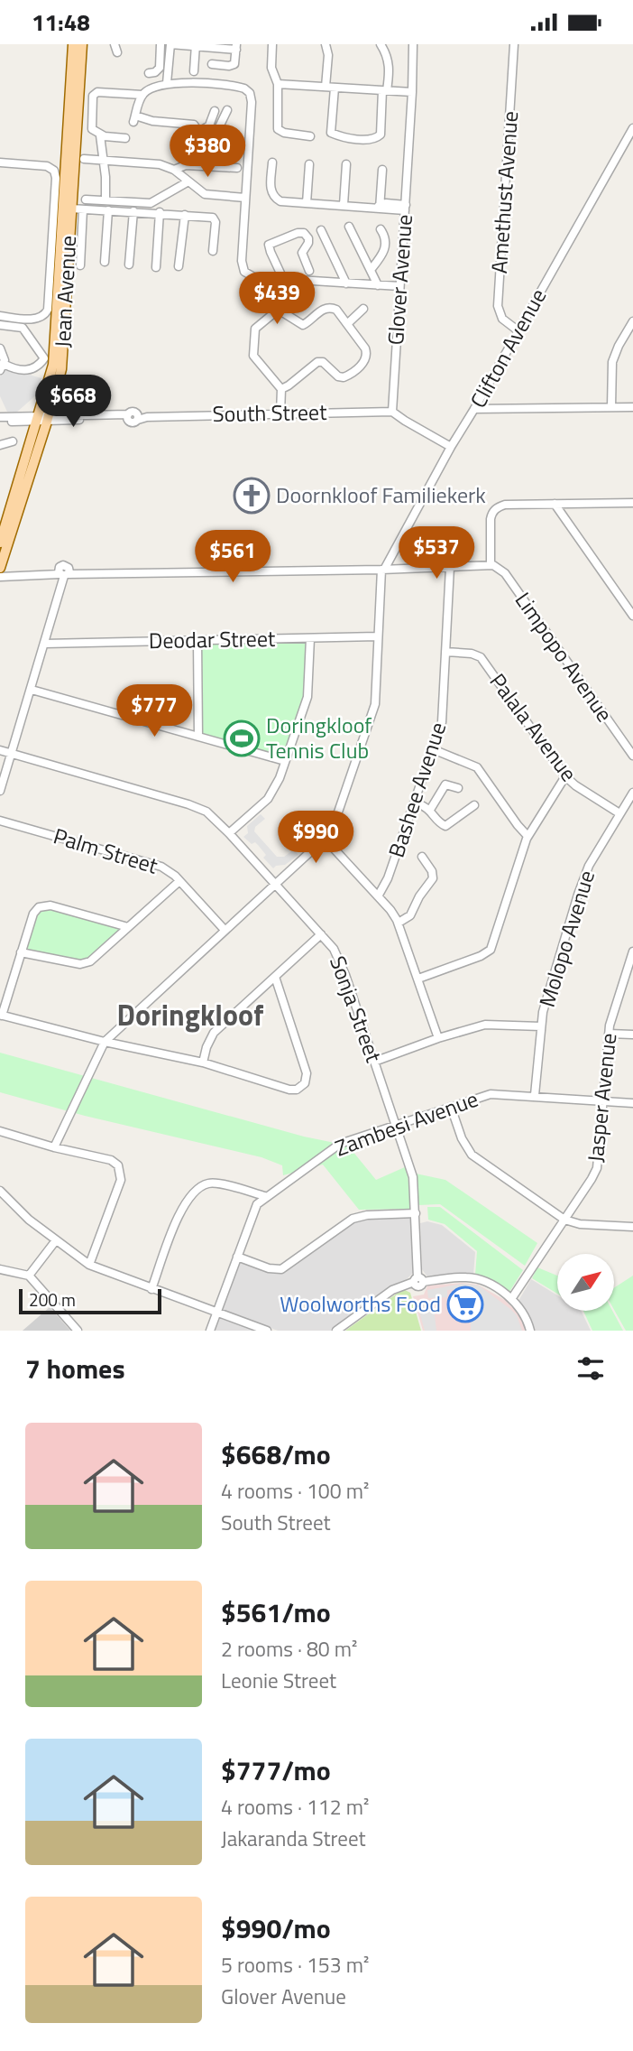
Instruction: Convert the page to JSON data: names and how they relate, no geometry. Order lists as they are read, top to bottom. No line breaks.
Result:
{"streets":{"main road":["Jean Avenue"],"street":["Amethust Avenue","Glover Avenue","Clifton Avenue","South Street","Deodar Street","Limpopo Avenue","Palala Avenue","Bashee Avenue","Palm Street","Molopo Avenue","Sonja Street","Jasper Avenue","Zambesi Avenue"]},"crossings":[["Amethust Avenue","Clifton Avenue"],["Glover Avenue","South Street"],["Jean Avenue","South Street"],["Palala Avenue","Bashee Avenue"],["Palala Avenue","Molopo Avenue"],["Molopo Avenue","Zambesi Avenue"],["Sonja Street","Zambesi Avenue"],["Jasper Avenue","Zambesi Avenue"]],"districts":["Doringkloof"],"places":{"church":["Doornkloof Familiekerk"],"sports":["Doringkloof Tennis Club"],"supermarket":["Woolworths Food"]},"scale_bar":"200 m","north":"top right","page":{"status":"11:48","price":["$380","$439","$668","$537","$561","$777","$990"],"scale":"200 m","heading":"7 homes","list":[{"name":"$668/mo","note":"4 rooms · 100 m² · South Street"},{"name":"$561/mo","note":"2 rooms · 80 m² · Leonie Street"},{"name":"$777/mo","note":"4 rooms · 112 m² · Jakaranda Street"},{"name":"$990/mo","note":"5 rooms · 153 m² · Glover Avenue"}]}}
